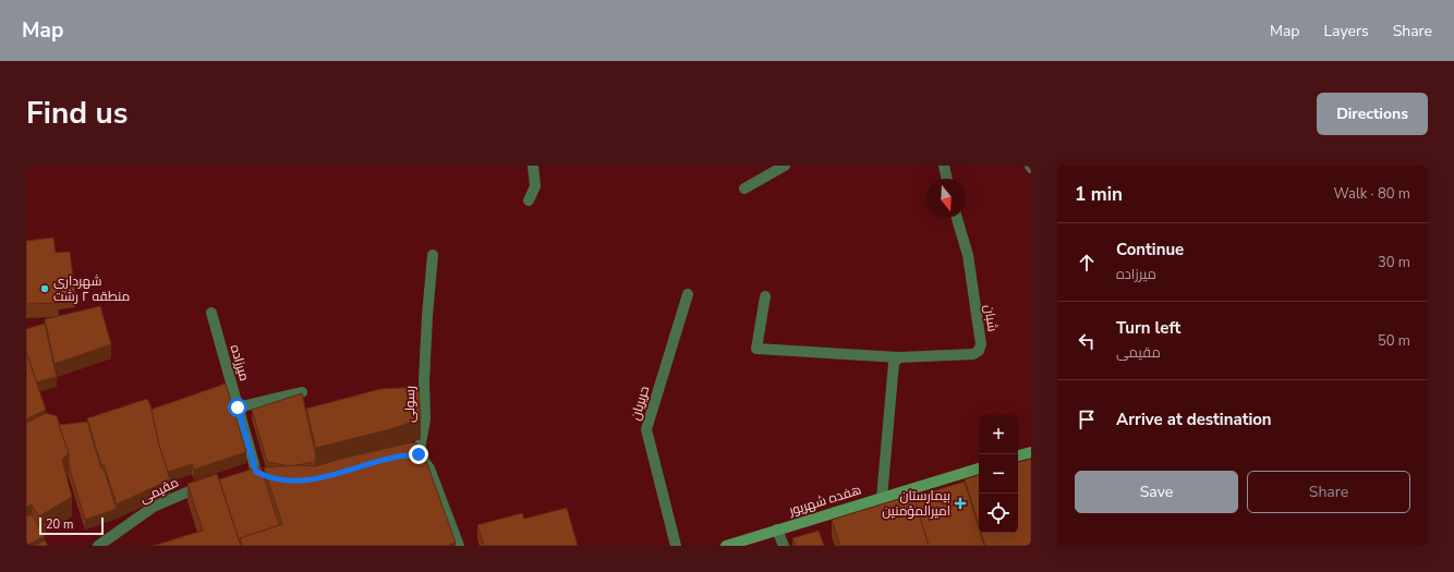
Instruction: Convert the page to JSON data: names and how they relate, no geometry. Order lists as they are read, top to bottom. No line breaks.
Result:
{"streets":{"main road":["هفده شهریور"],"street":["شبان","میرزاده","حریریان","رسولی","مقیمی"]},"places":{"other":["شهرداری منطقه ۲ رشت"],"health":["بیمارستان امیرالمؤمنین"]},"scale_bar":"20 m","north":"bottom","page":{"header":"Map","nav":["Map","Layers","Share"],"title":"Find us","buttons":["Directions",["Save","Share"]],"heading":["1 min","Walk · 80 m"],"list":[["Continue","میرزاده","30 m"],["Turn left","مقیمی","50 m"],"Arrive at destination"],"map_buttons":["+","−"],"scale":"20 m"}}
